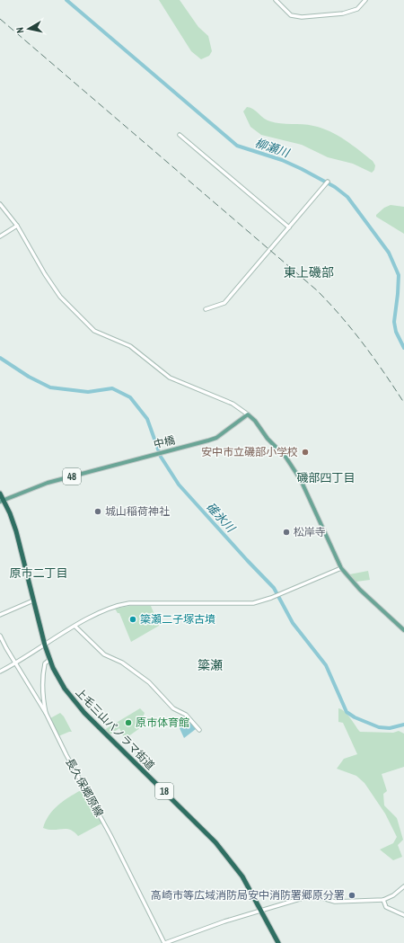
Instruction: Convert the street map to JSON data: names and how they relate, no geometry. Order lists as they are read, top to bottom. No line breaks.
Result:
{"streets":{"highway":["上毛三山パノラマ街道","18"],"main road":["中橋","48"],"street":["長久保郷原線"]},"crossings":[["中橋","上毛三山パノラマ街道"]],"districts":["東上磯部","磯部四丁目","原市二丁目","簗瀬"],"water":["柳瀬川","碓氷川"],"places":["安中市立磯部小学校","城山稲荷神社","松岸寺","簗瀬二子塚古墳","原市体育館","高崎市等広域消防局安中消防署郷原分署"],"north":"left"}
